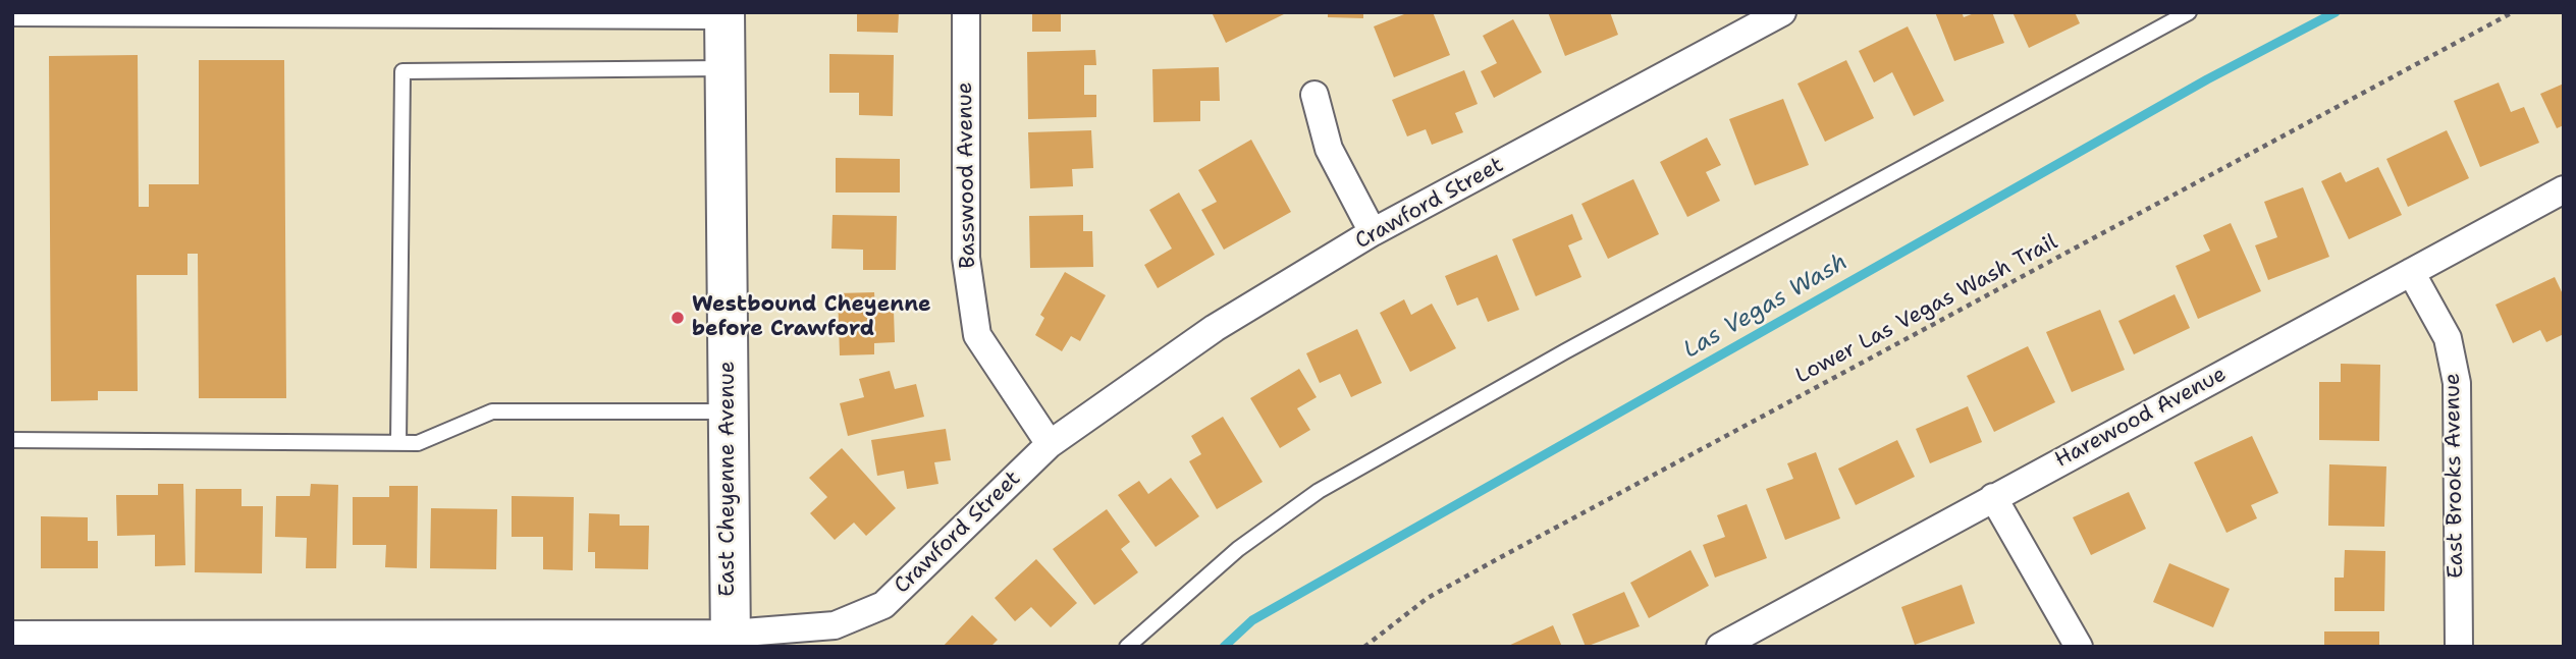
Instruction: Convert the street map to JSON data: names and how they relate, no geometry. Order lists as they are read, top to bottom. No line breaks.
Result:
{"streets":{"main road":["East Cheyenne Avenue"],"street":["Basswood Avenue","Crawford Street","Harewood Avenue","East Brooks Avenue"],"path":["Lower Las Vegas Wash Trail"]},"crossings":[["Basswood Avenue","Crawford Street"],["Crawford Street","East Cheyenne Avenue"],["Harewood Avenue","East Brooks Avenue"]],"water":["Las Vegas Wash"],"places":["Westbound Cheyenne before Crawford"]}
